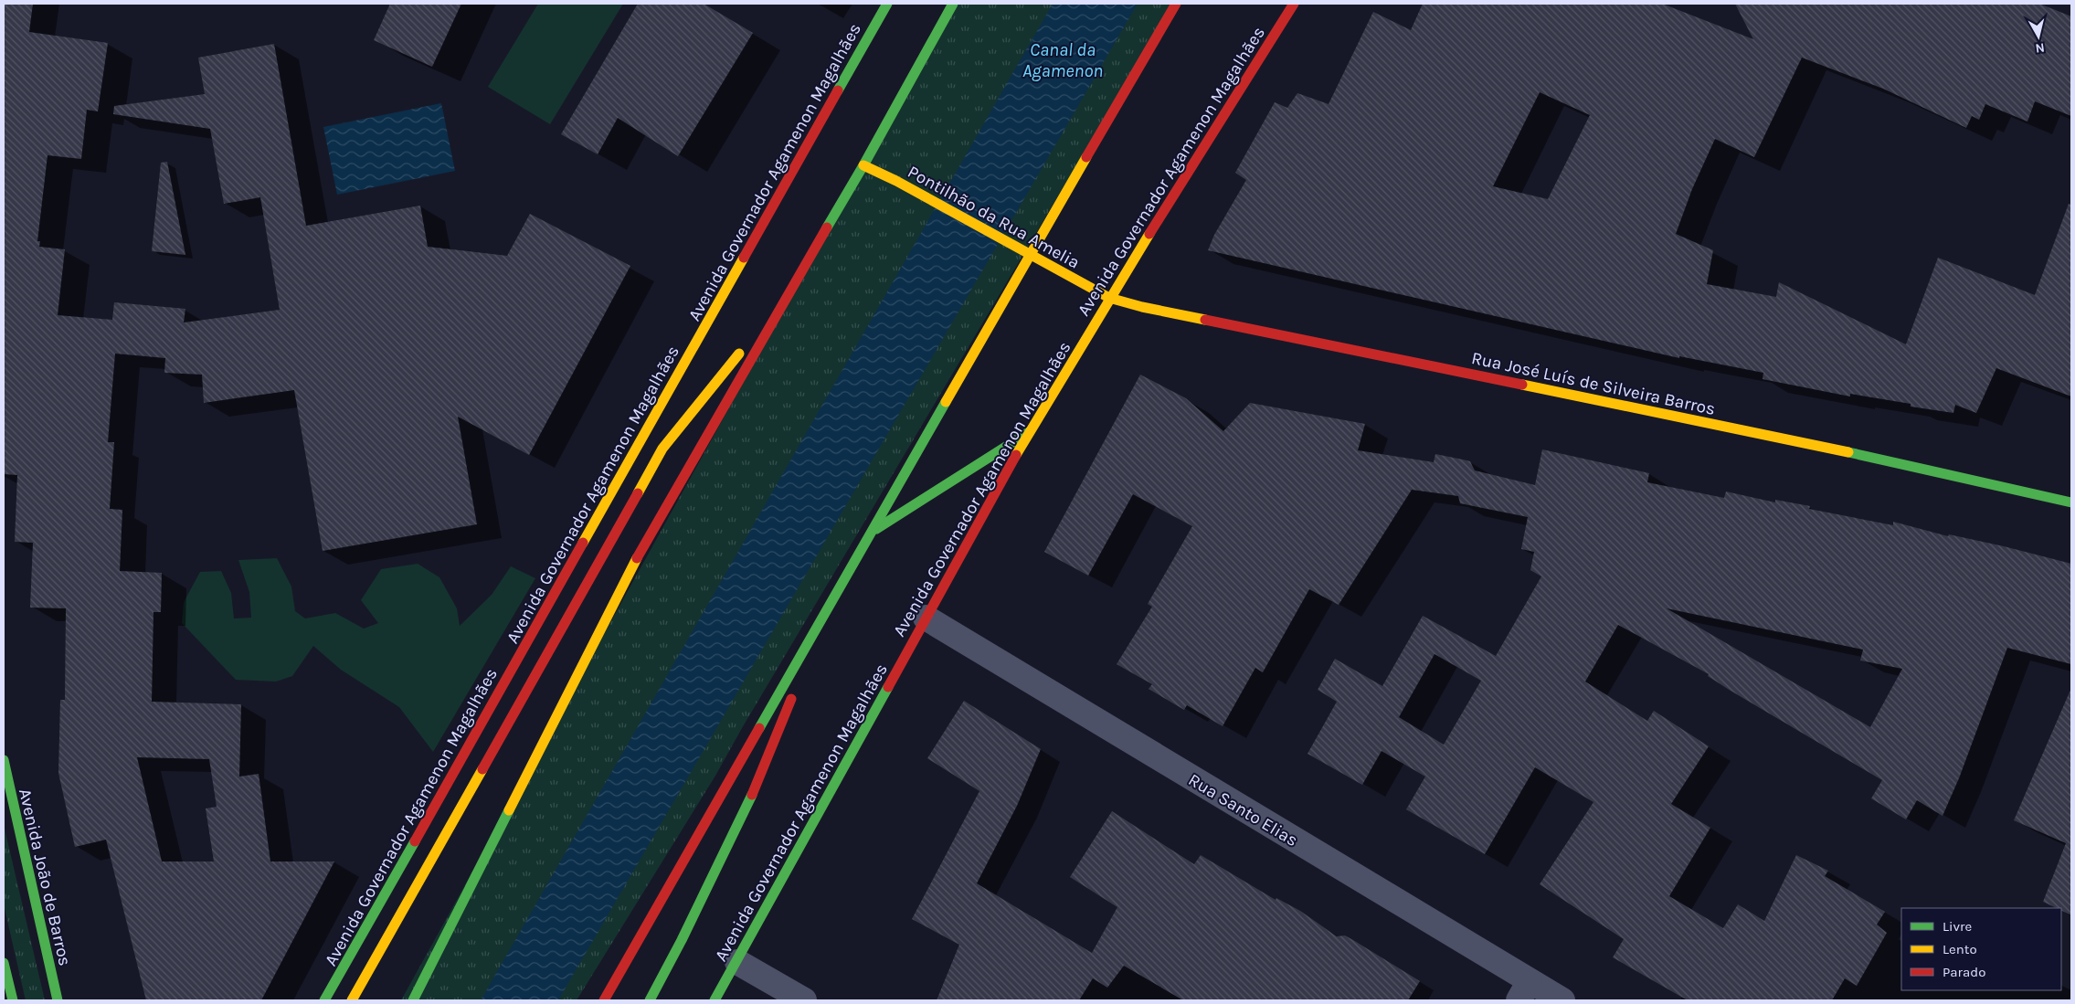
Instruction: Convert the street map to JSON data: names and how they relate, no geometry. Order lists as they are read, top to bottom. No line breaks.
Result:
{"streets":{"main road":["Avenida Governador Agamenon Magalhães","Pontilhão da Rua Amelia","Rua José Luís de Silveira Barros","Avenida João de Barros"],"street":["Rua Santo Elias"]},"crossings":[["Avenida Governador Agamenon Magalhães","Pontilhão da Rua Amelia"],["Avenida Governador Agamenon Magalhães","Rua José Luís de Silveira Barros"],["Avenida Governador Agamenon Magalhães","Rua Santo Elias"],["Pontilhão da Rua Amelia","Rua José Luís de Silveira Barros"]],"water":["Canal da Agamenon"],"legend":["Livre","Lento","Parado"],"north":"bottom"}
